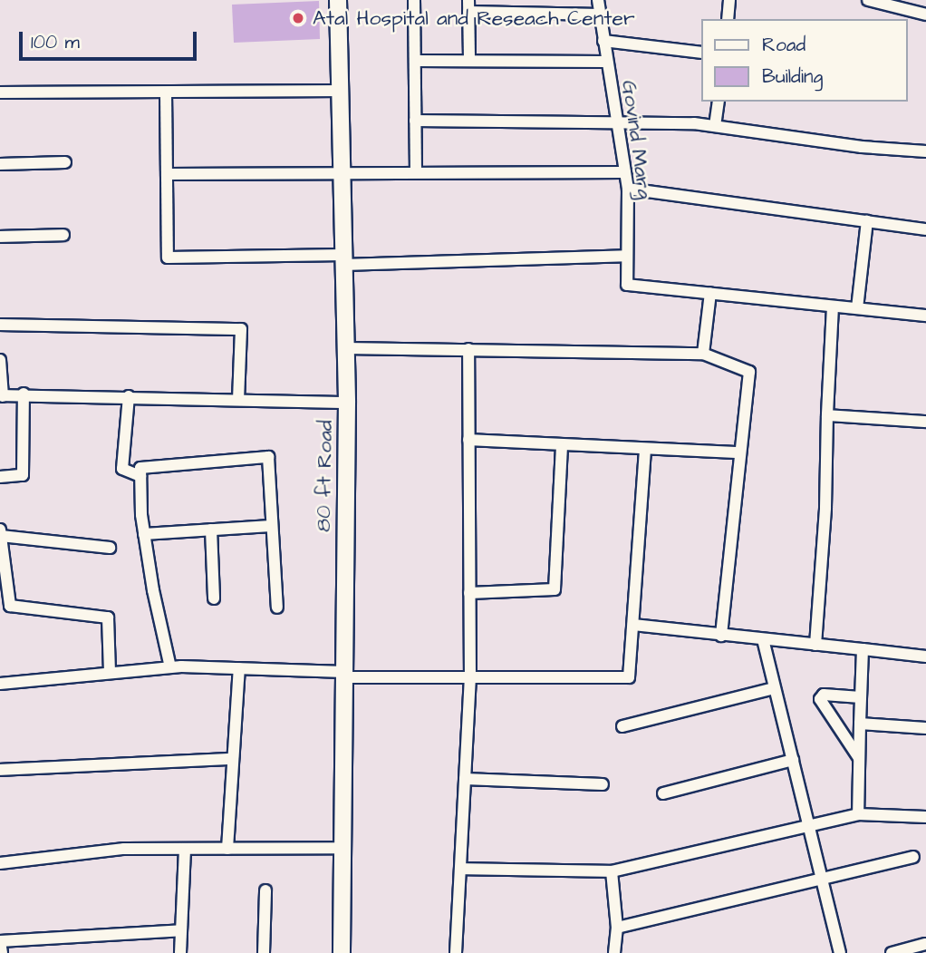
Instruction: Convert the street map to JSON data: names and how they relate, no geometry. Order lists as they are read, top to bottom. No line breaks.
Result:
{"streets":{"street":["Govind Marg","80 ft Road"]},"places":["Atal Hospital and Reseach Center"],"legend":["Road","Building"],"scale_bar":"100 m"}
